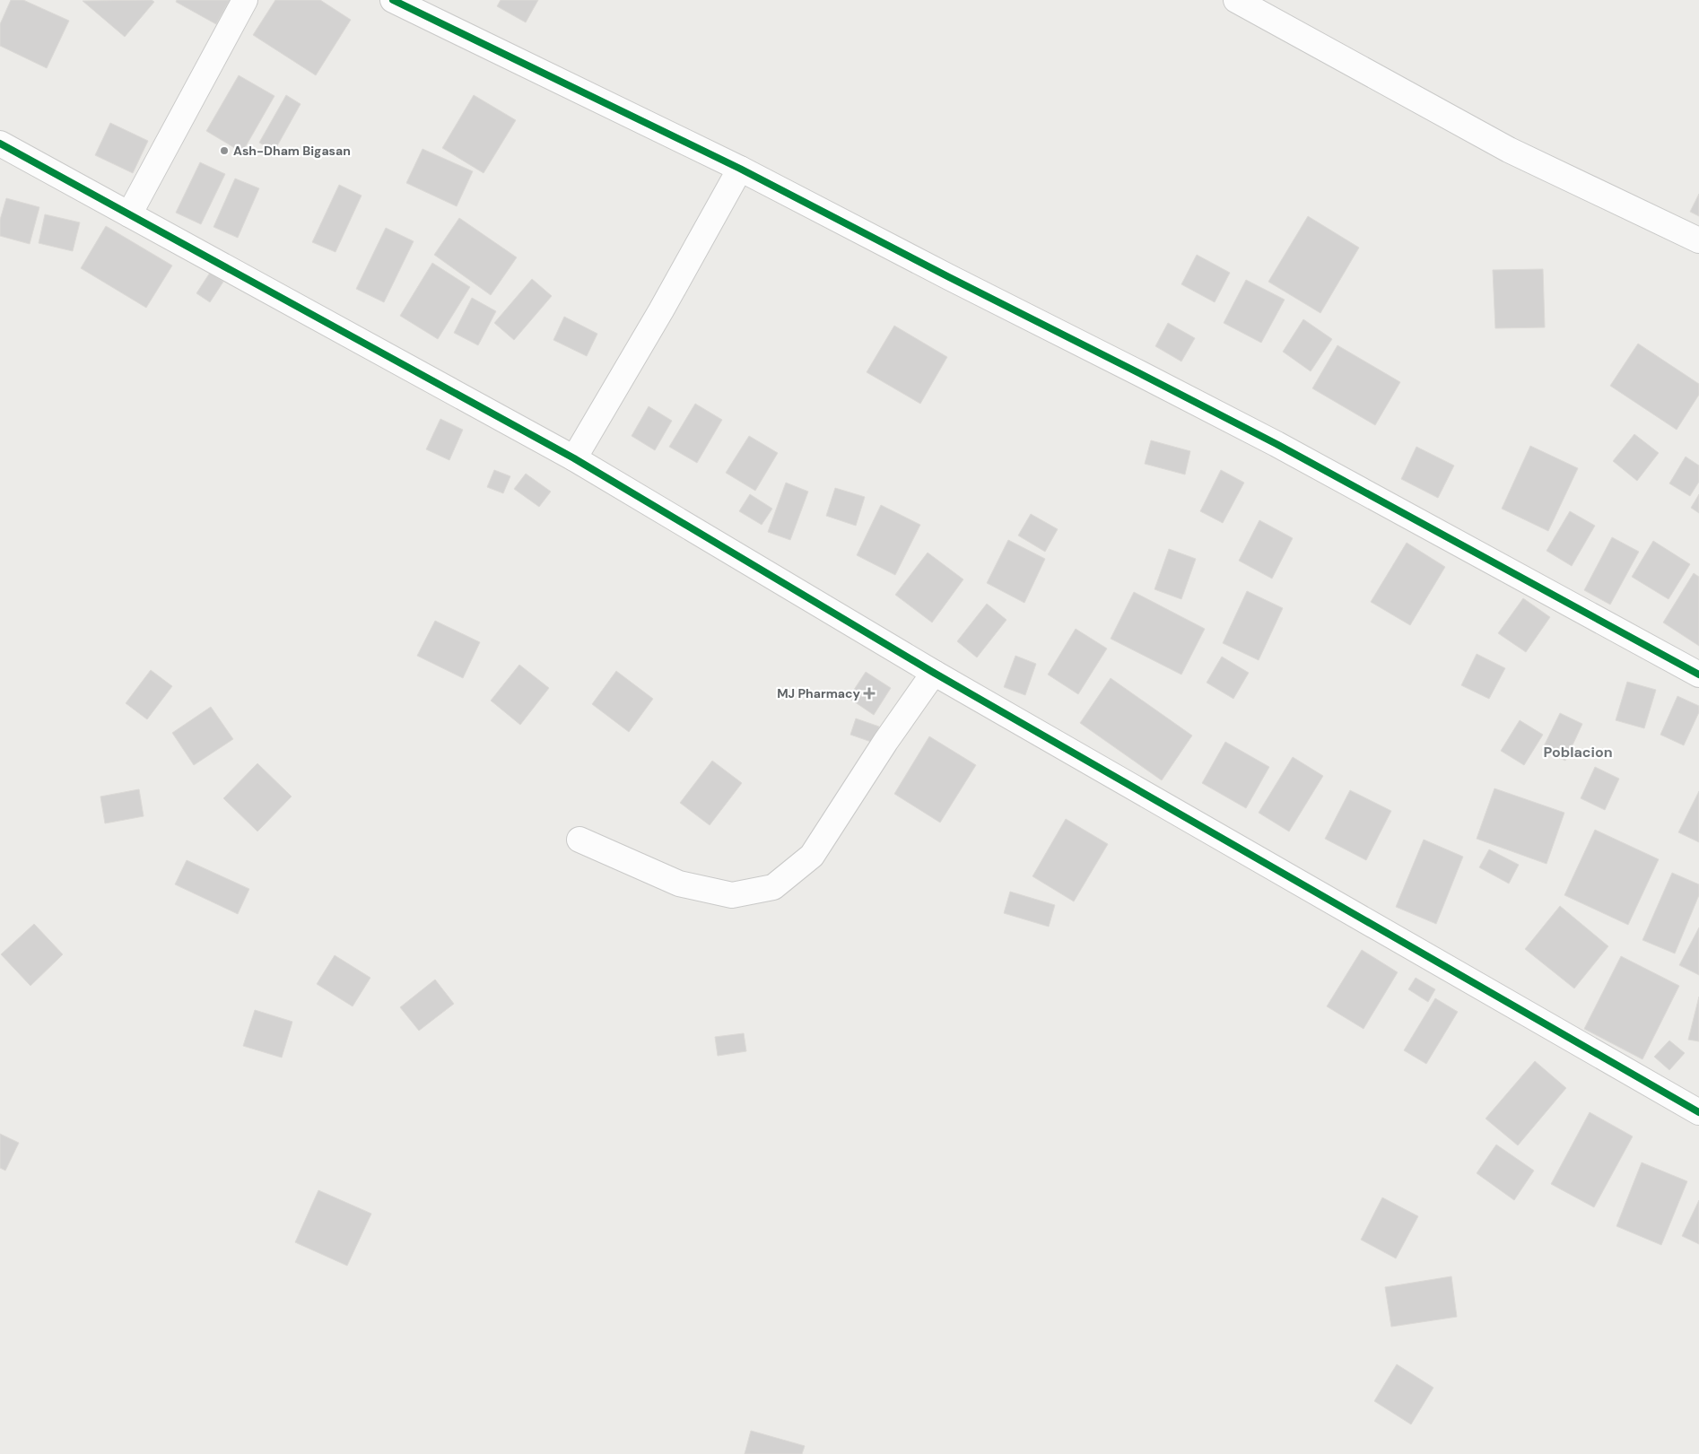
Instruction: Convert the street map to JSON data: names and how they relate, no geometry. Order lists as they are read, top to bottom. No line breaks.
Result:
{"districts":["Poblacion"],"places":{"other":["Ash-Dham Bigasan"],"health":["MJ Pharmacy"]}}
